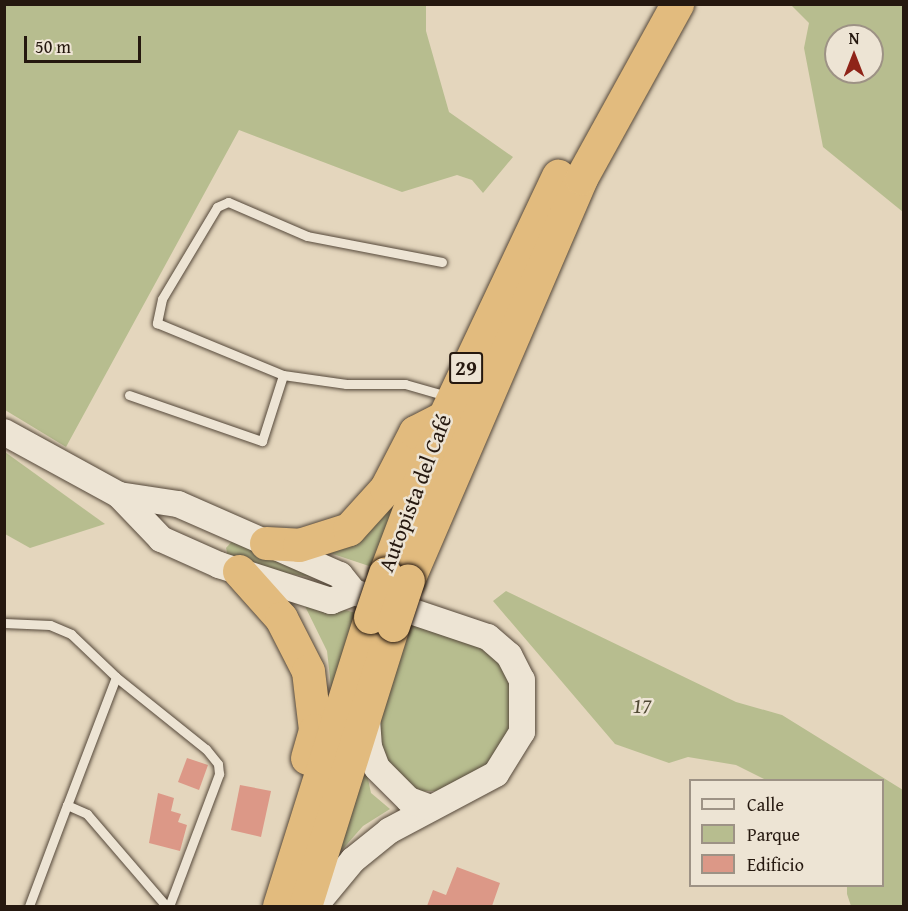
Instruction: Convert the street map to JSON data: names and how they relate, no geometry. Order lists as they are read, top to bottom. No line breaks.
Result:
{"streets":{"highway":["29","Autopista del Café"]},"parks":["17"],"legend":["Calle","Parque","Edificio"],"scale_bar":"50 m","north":"top"}
